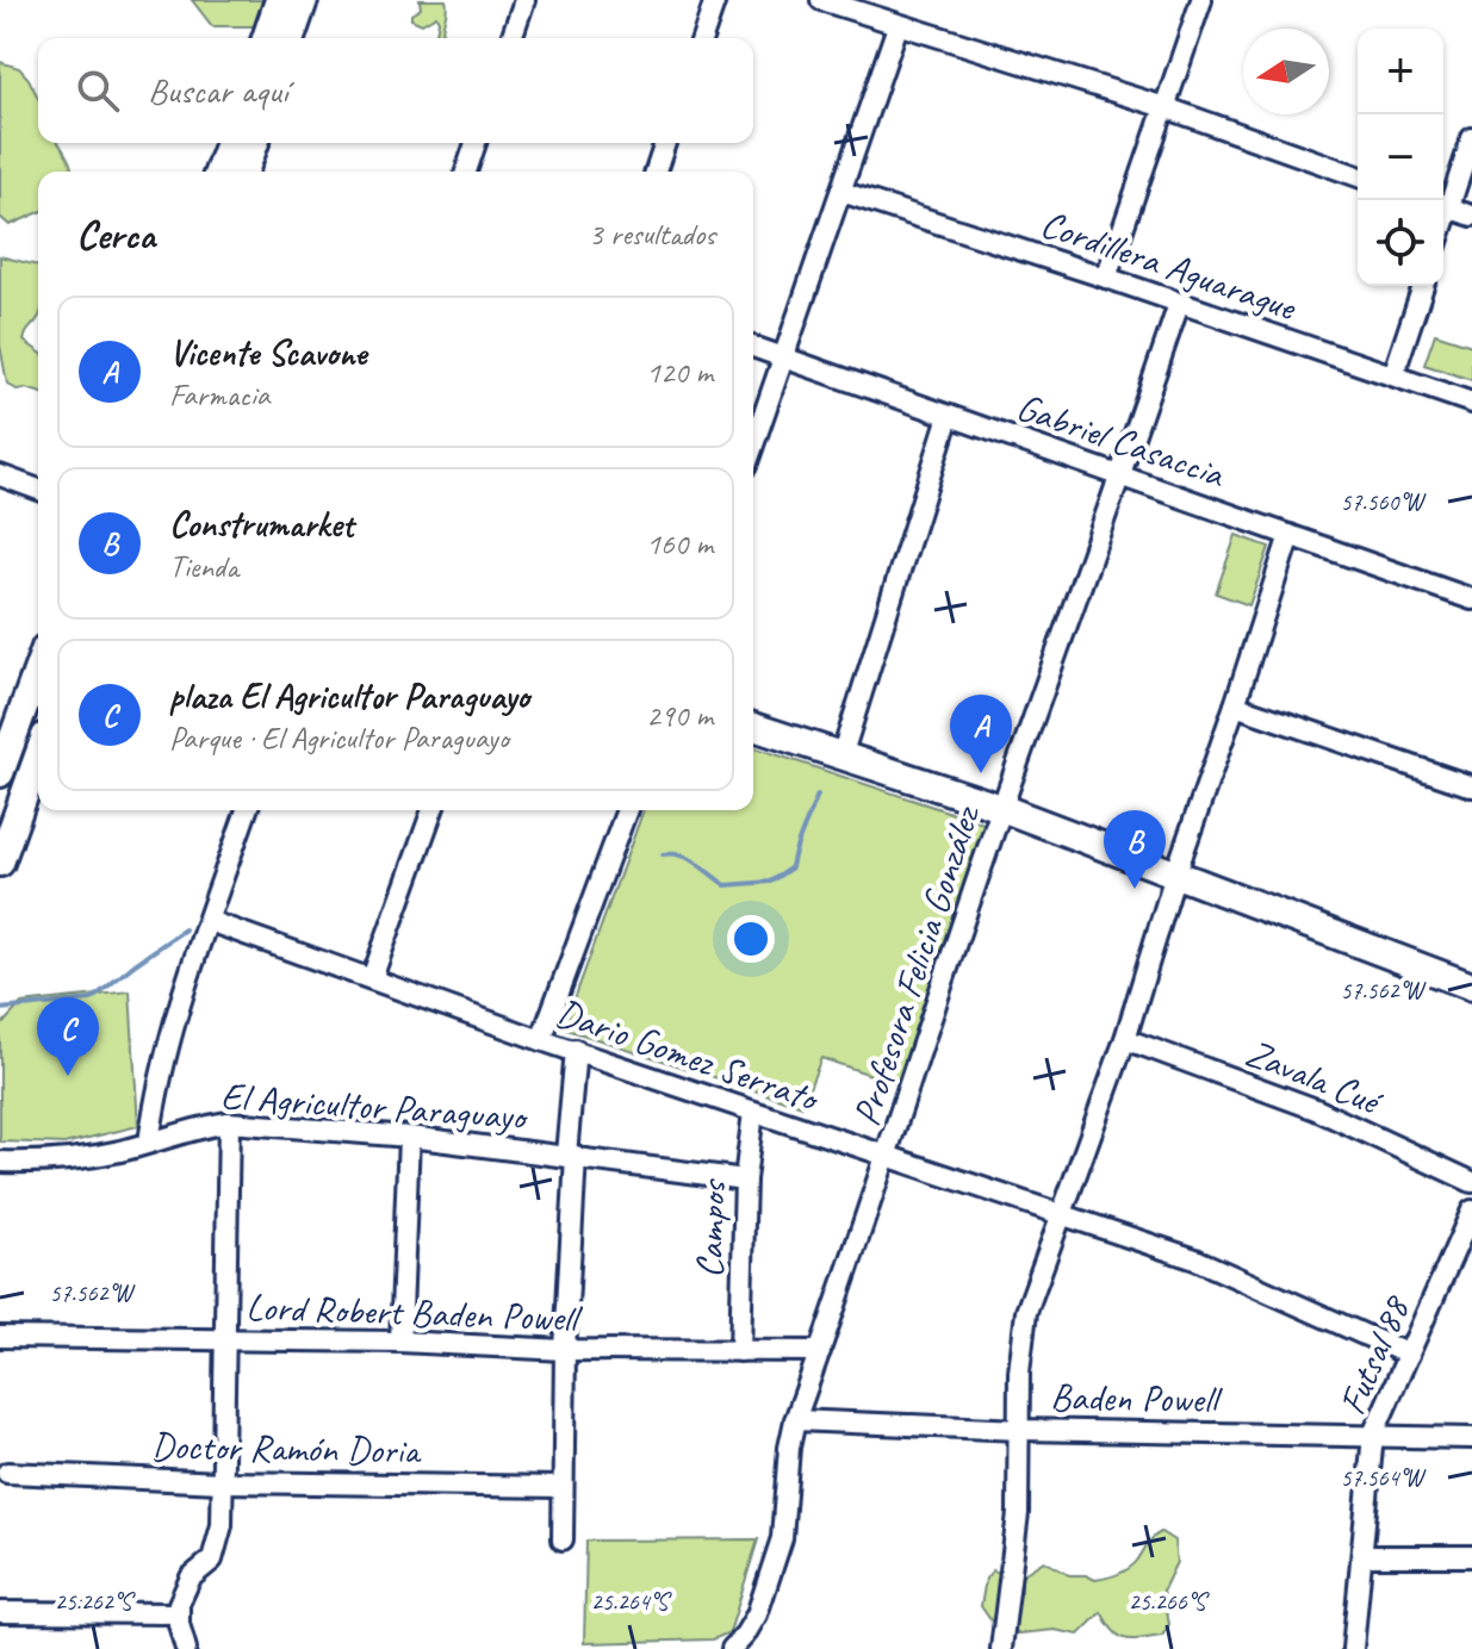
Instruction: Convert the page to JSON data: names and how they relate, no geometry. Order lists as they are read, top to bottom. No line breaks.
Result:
{"streets":{"street":["Cordillera Aguarague","Gabriel Casaccia","Profesora Felicia González","Dario Gomez Serrato","Zavala Cué","El Agricultor Paraguayo","Campos","Lord Robert Baden Powell","Futsal 88","Baden Powell","Doctor Ramón Doria"]},"crossings":[["Cordillera Aguarague","Profesora Felicia González"],["Gabriel Casaccia","Profesora Felicia González"],["Profesora Felicia González","Dario Gomez Serrato"],["Profesora Felicia González","Lord Robert Baden Powell"],["Profesora Felicia González","Baden Powell"],["Dario Gomez Serrato","Campos"],["Dario Gomez Serrato","Futsal 88"],["El Agricultor Paraguayo","Campos"],["Campos","Lord Robert Baden Powell"],["Futsal 88","Baden Powell"]],"north":"left","page":{"map_buttons":["+","−"],"search":"Buscar aquí","heading":["Cerca","3 resultados"],"list":[{"mark":"A","name":"Vicente Scavone","note":"Farmacia","value":"120 m"},{"mark":"B","name":"Construmarket","note":"Tienda","value":"160 m"},{"mark":"C","name":"plaza El Agricultor Paraguayo","note":"Parque · El Agricultor Paraguayo","value":"290 m"}],"pins":["A","B","C"]},"coordinates":["57.560°W","57.562°W","57.564°W","25.262°S","25.264°S","25.266°S"]}
